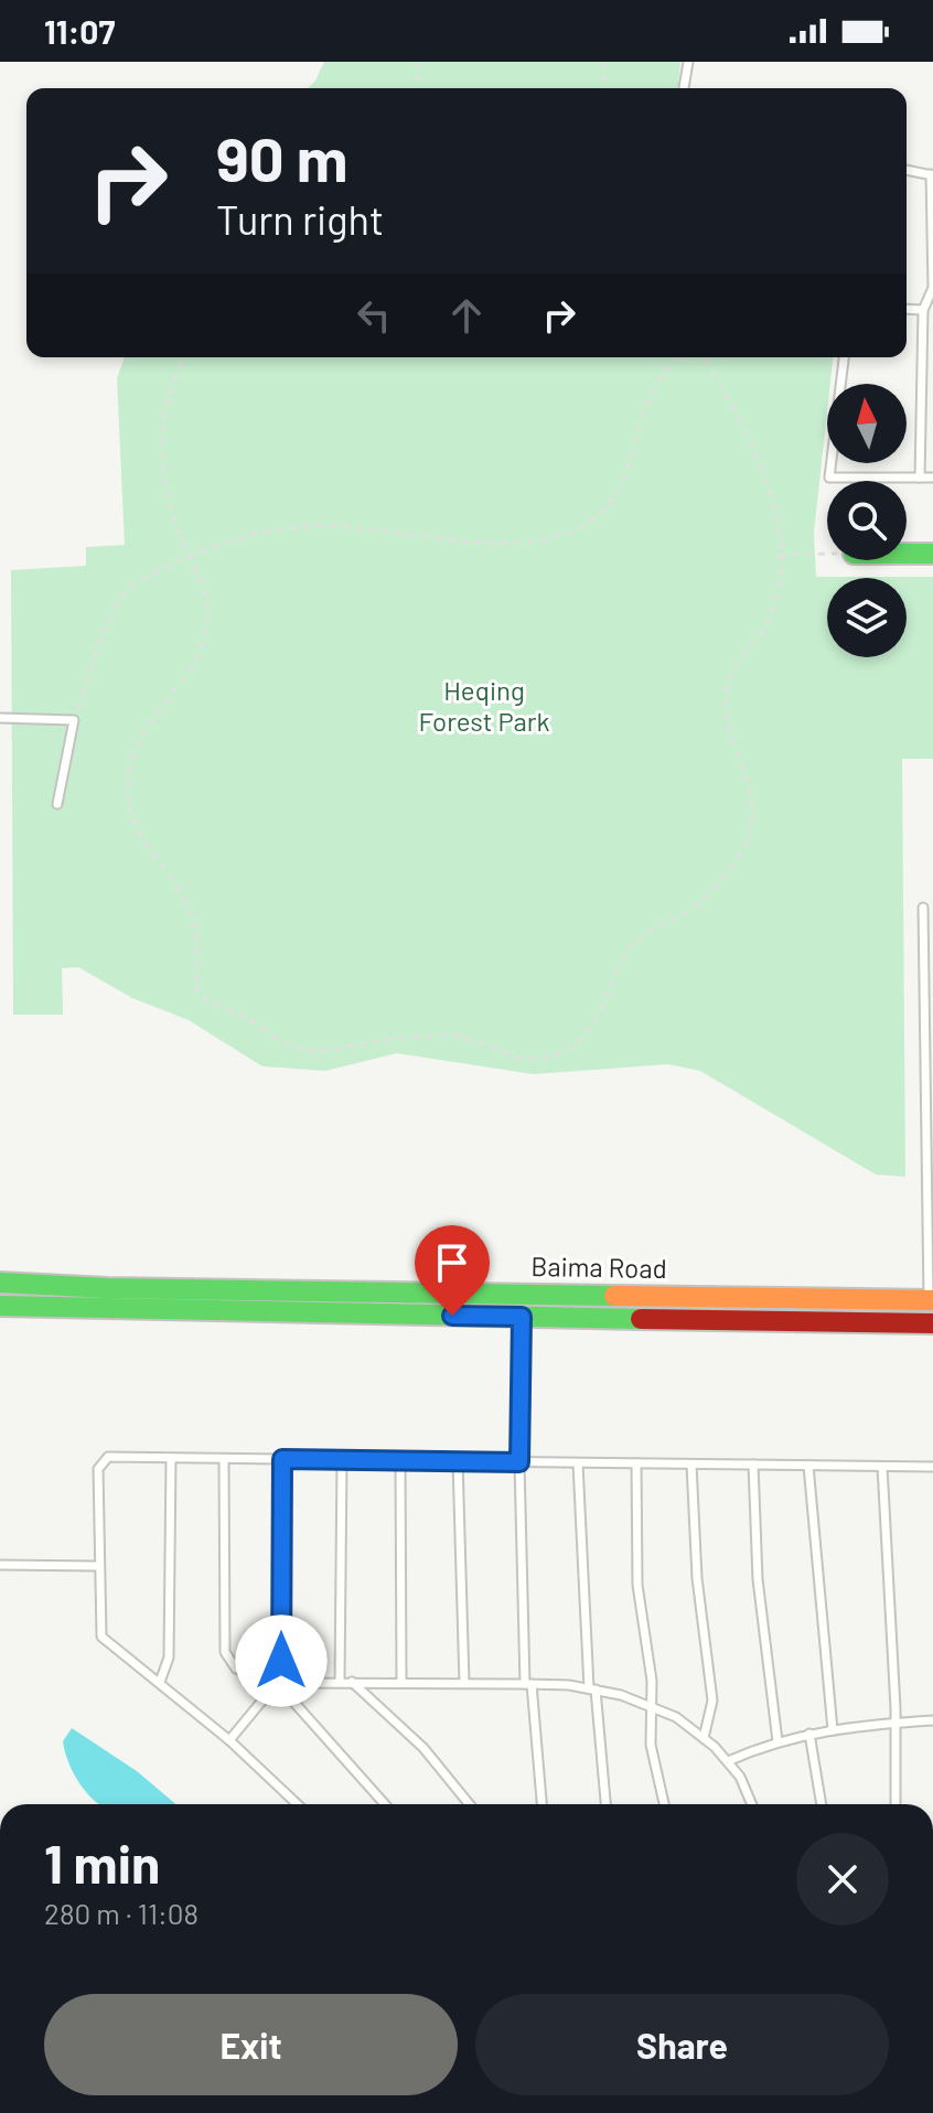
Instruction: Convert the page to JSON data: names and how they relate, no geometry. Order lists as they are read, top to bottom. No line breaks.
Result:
{"streets":{"street":["Baima Road"]},"parks":["Heqing Forest Park"],"north":"top","page":{"status":"11:07","turn":["90 m","Turn right"],"heading":["1 min","280 m · 11:08"],"buttons":["Exit","Share"]}}
